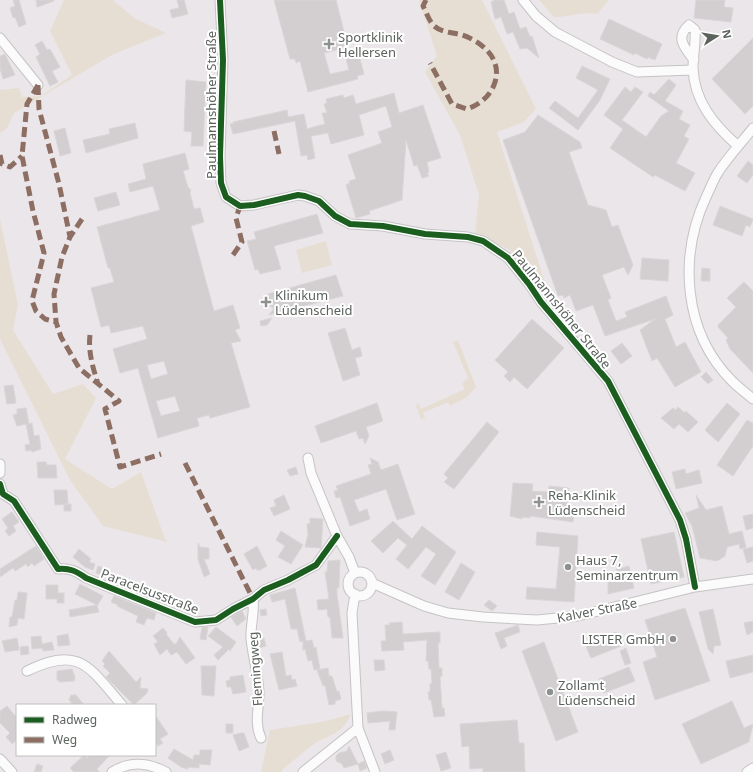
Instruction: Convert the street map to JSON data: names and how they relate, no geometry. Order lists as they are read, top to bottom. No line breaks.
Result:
{"streets":{"street":["Paulmannshöher Straße","Paracelsusstraße","Kalver Straße","Flemingweg"]},"crossings":[["Paulmannshöher Straße","Kalver Straße"],["Paracelsusstraße","Flemingweg"]],"places":{"health":["Sportklinik Hellersen","Klinikum Lüdenscheid","Reha-Klinik Lüdenscheid"],"other":["Haus 7, Seminarzentrum","LISTER GmbH","Zollamt Lüdenscheid"]},"legend":["Radweg","Weg"],"north":"right"}
